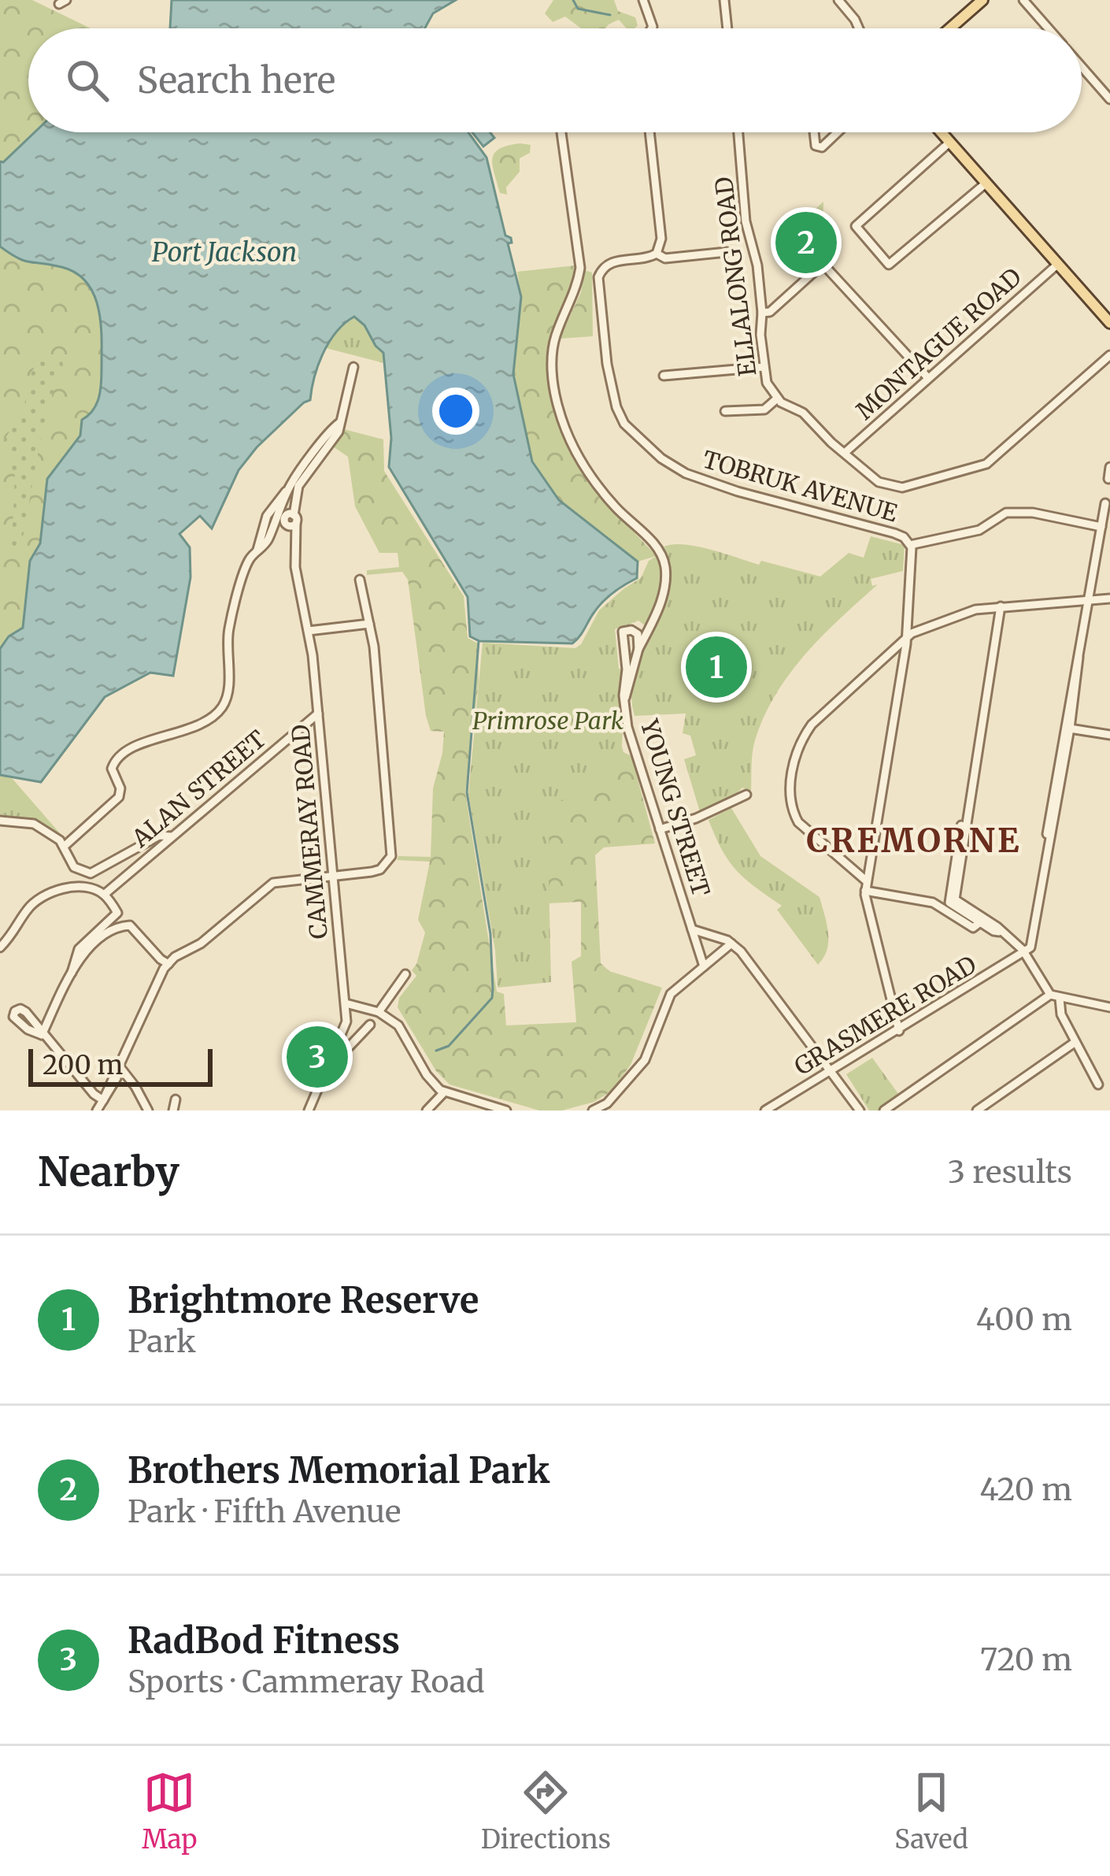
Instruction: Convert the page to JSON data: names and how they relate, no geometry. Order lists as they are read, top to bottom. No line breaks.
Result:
{"streets":{"street":["ELLALONG ROAD","MONTAGUE ROAD","TOBRUK AVENUE","ALAN STREET","YOUNG STREET","CAMMERAY ROAD","GRASMERE ROAD"]},"crossings":[["ELLALONG ROAD","MONTAGUE ROAD"],["ALAN STREET","CAMMERAY ROAD"],["YOUNG STREET","GRASMERE ROAD"]],"districts":["CREMORNE"],"water":["Port Jackson"],"parks":["Primrose Park"],"scale_bar":"200 m","page":{"search":"Search here","pins":["2","1","3"],"scale":"200 m","heading":["Nearby","3 results"],"list":[{"mark":"1","name":"Brightmore Reserve","note":"Park","value":"400 m"},{"mark":"2","name":"Brothers Memorial Park","note":"Park · Fifth Avenue","value":"420 m"},{"mark":"3","name":"RadBod Fitness","note":"Sports · Cammeray Road","value":"720 m"}],"nav":["Map","Directions","Saved"]}}
